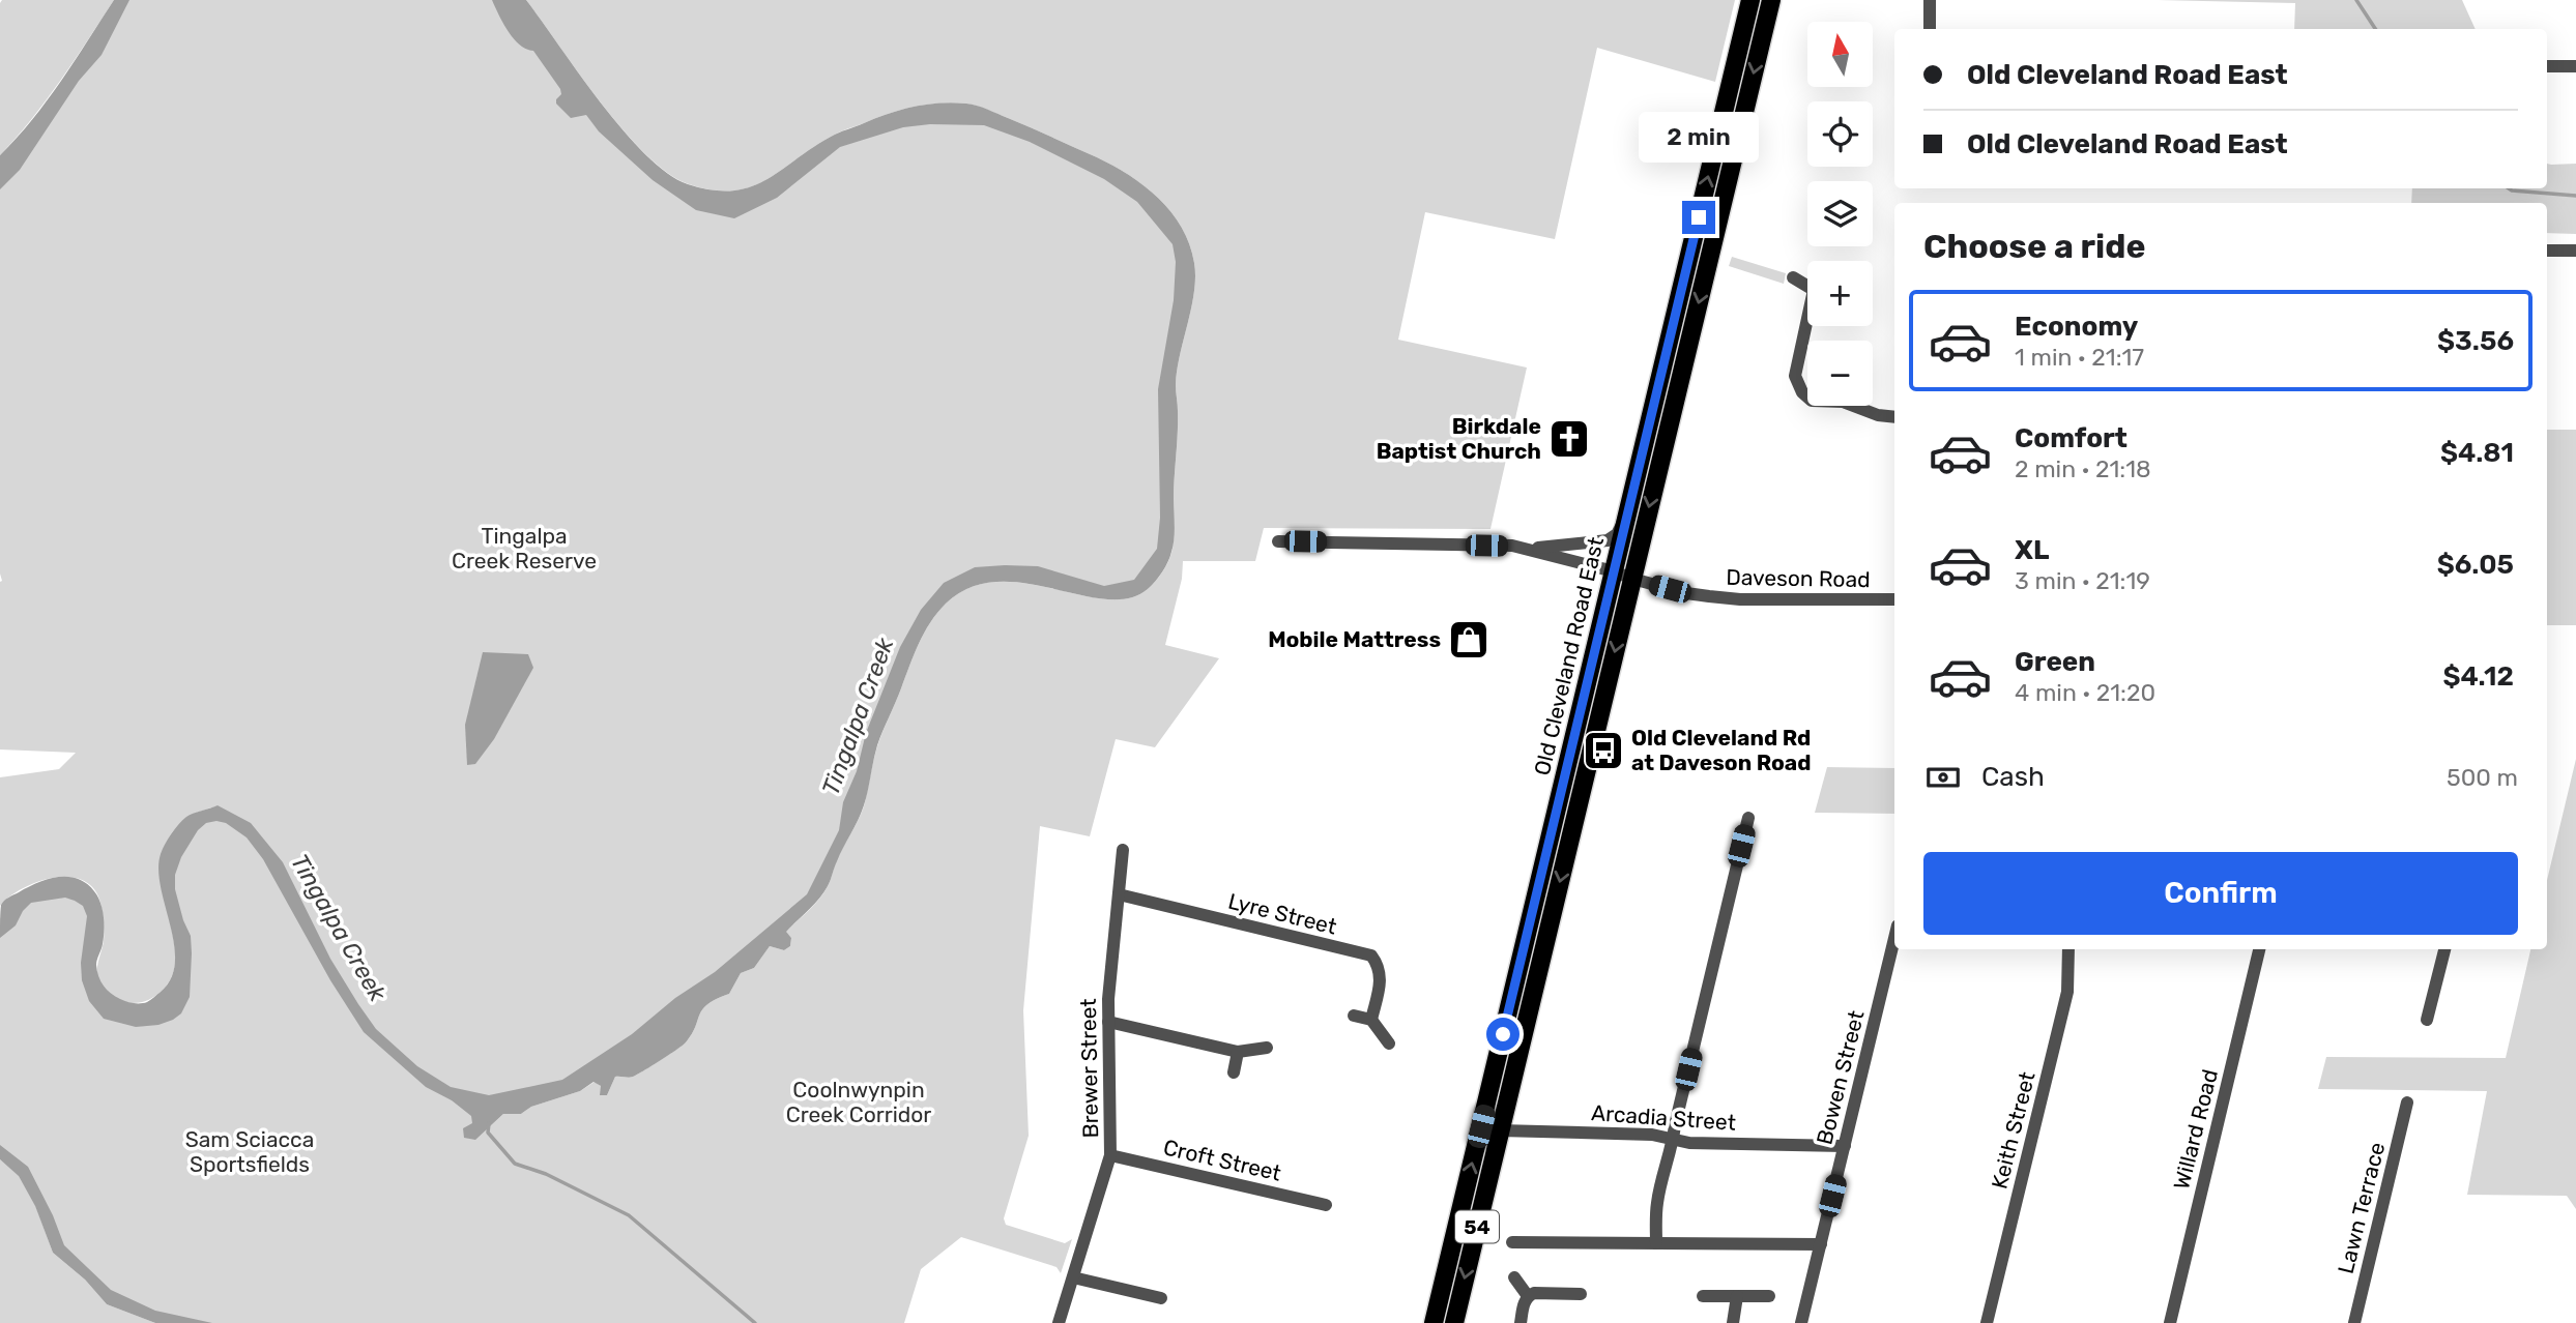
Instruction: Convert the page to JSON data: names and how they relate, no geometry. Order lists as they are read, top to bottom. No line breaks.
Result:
{"streets":{"main road":["Old Cleveland Road East","54"],"street":["Daveson Road","Lyre Street","Brewer Street","Bowen Street","Arcadia Street","Willard Road","Keith Street","Croft Street","Lawn Terrace"]},"crossings":[["Daveson Road","Old Cleveland Road East"],["Old Cleveland Road East","Arcadia Street"],["Lyre Street","Brewer Street"],["Brewer Street","Croft Street"],["Bowen Street","Arcadia Street"]],"water":["Tingalpa Creek"],"parks":["Tingalpa Creek Reserve","Coolnwynpin Creek Corridor","Sam Sciacca Sportsfields"],"places":{"church":["Birkdale Baptist Church"],"shop":["Mobile Mattress"],"bus stop":["Old Cleveland Rd at Daveson Road"]},"north":"top","page":{"map_buttons":["+","−"],"banner":["Old Cleveland Road East","Old Cleveland Road East"],"bubble":"2 min","heading":"Choose a ride","list":[{"name":"Economy","note":"1 min · 21:17","value":"$3.56"},{"name":"Comfort","note":"2 min · 21:18","value":"$4.81"},{"name":"XL","note":"3 min · 21:19","value":"$6.05"},{"name":"Green","note":"4 min · 21:20","value":"$4.12"}],"pay":["Cash","500 m"],"buttons":"Confirm"}}
